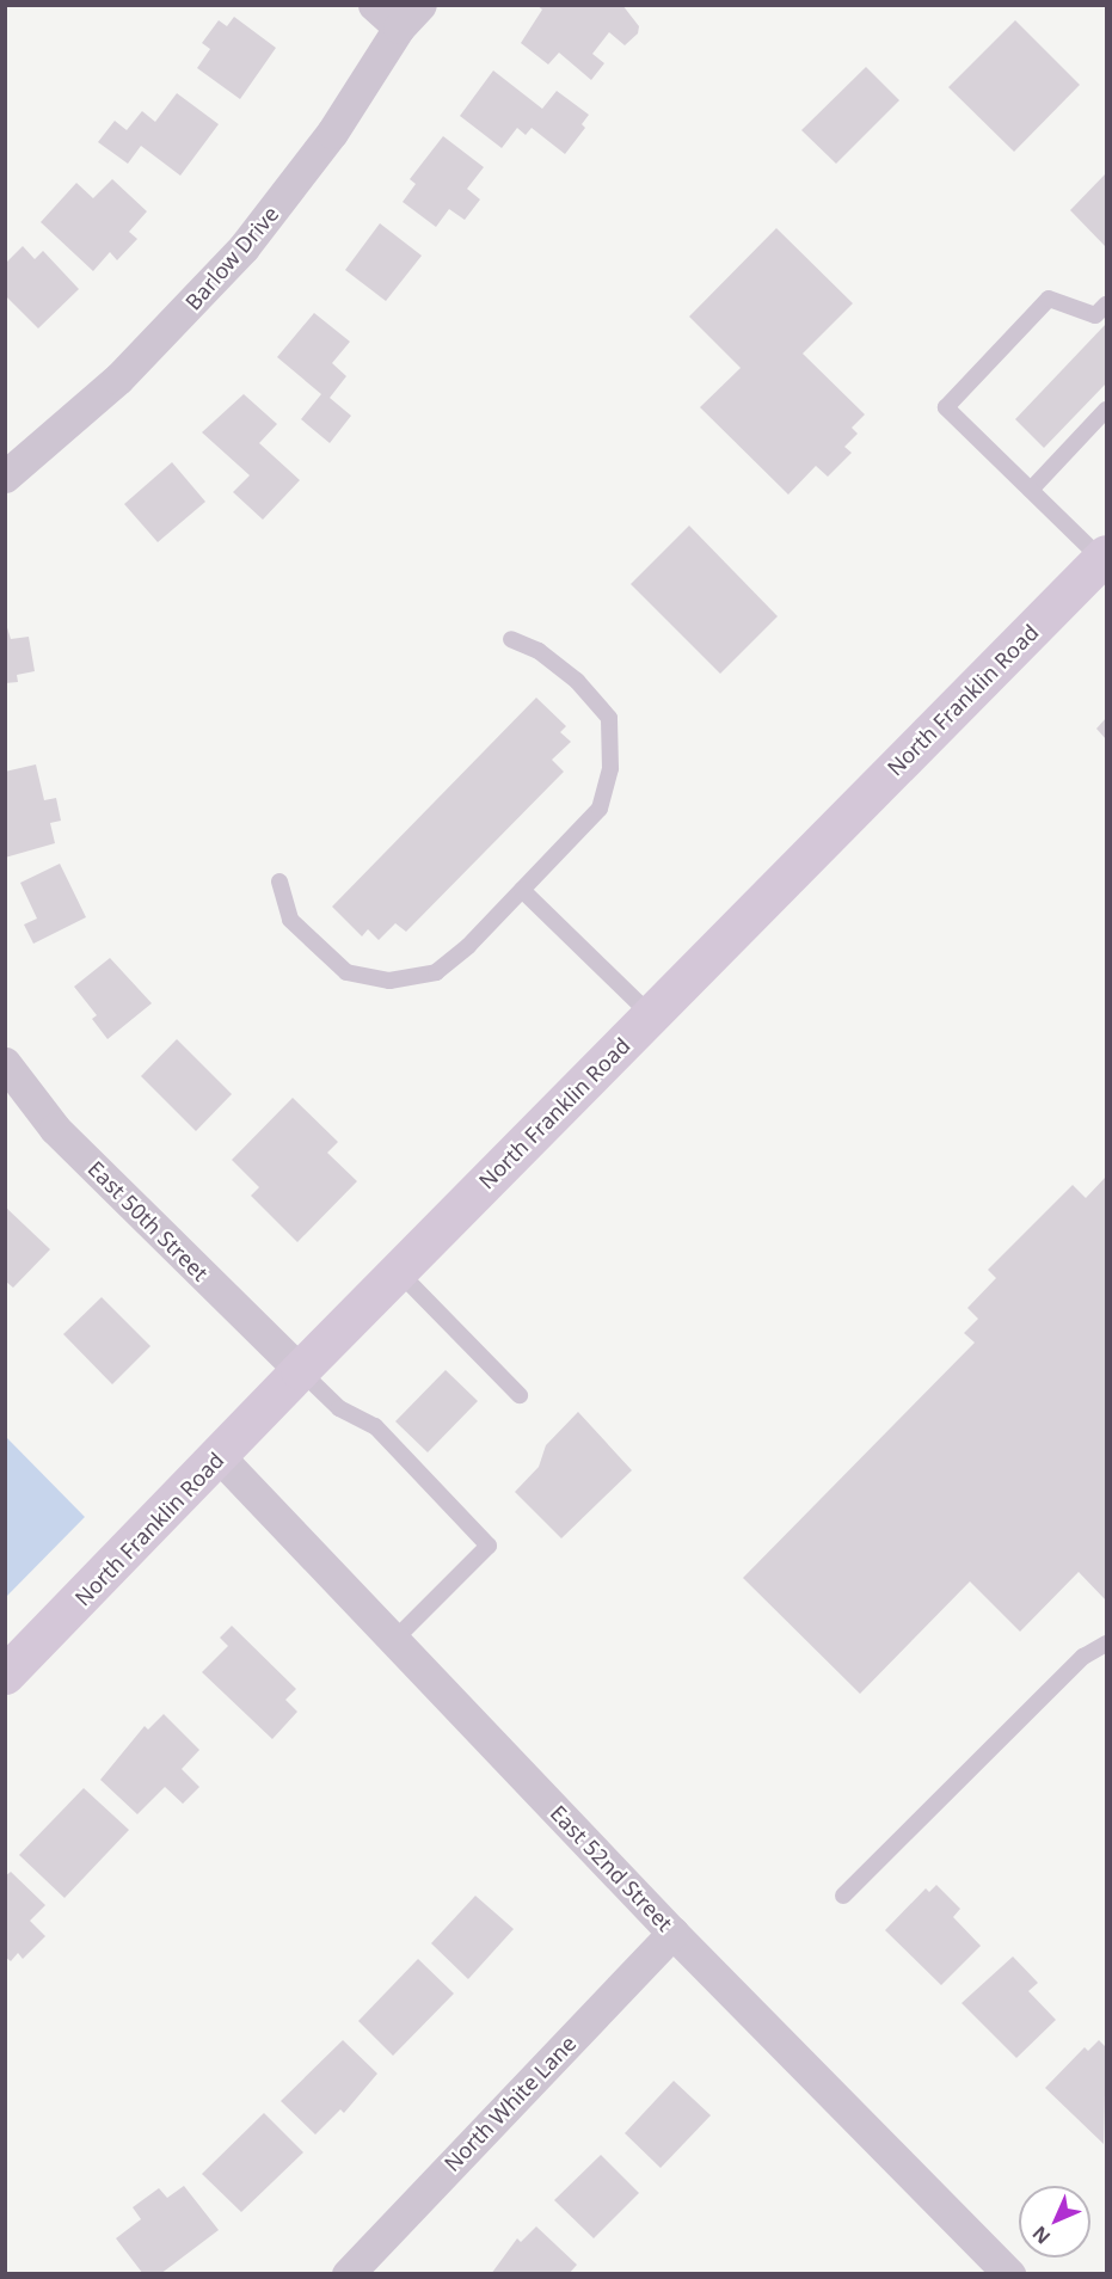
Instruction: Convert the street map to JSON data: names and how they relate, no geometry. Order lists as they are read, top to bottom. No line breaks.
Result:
{"streets":{"main road":["North Franklin Road"],"street":["Barlow Drive","East 50th Street","East 52nd Street","North White Lane"]},"crossings":[["North Franklin Road","East 50th Street"],["North Franklin Road","East 52nd Street"],["East 52nd Street","North White Lane"]],"north":"bottom left"}
